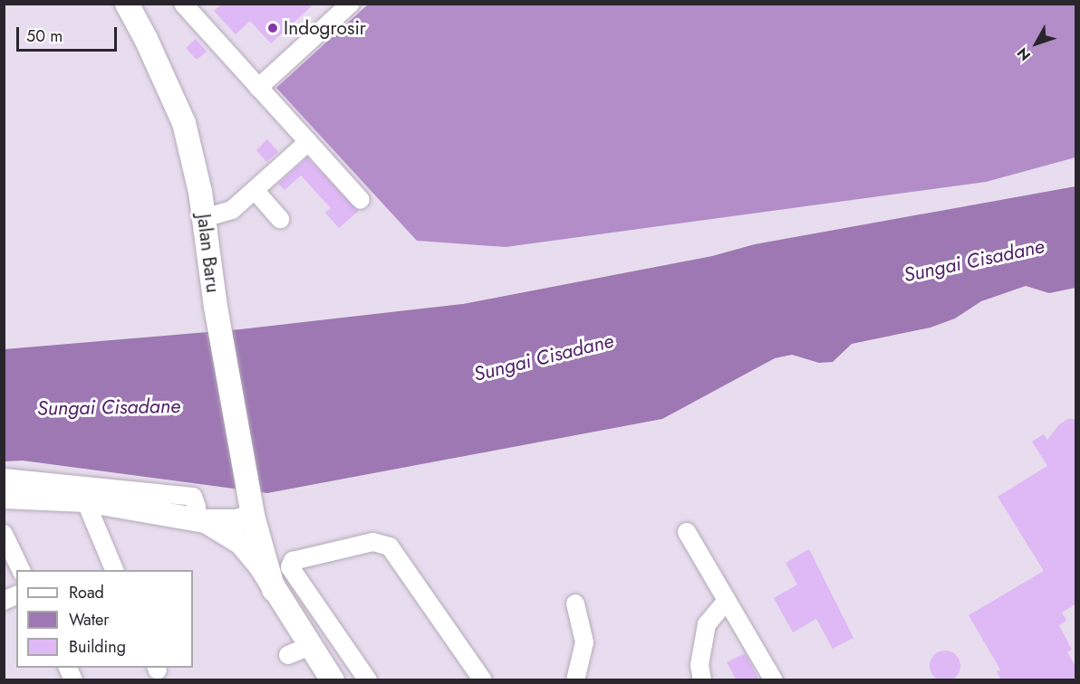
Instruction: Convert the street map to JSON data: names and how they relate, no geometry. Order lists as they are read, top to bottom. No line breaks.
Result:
{"streets":{"main road":["Jalan Baru"]},"water":["Sungai Cisadane"],"places":["Indogrosir"],"legend":["Road","Water","Building"],"scale_bar":"50 m","north":"bottom left"}
